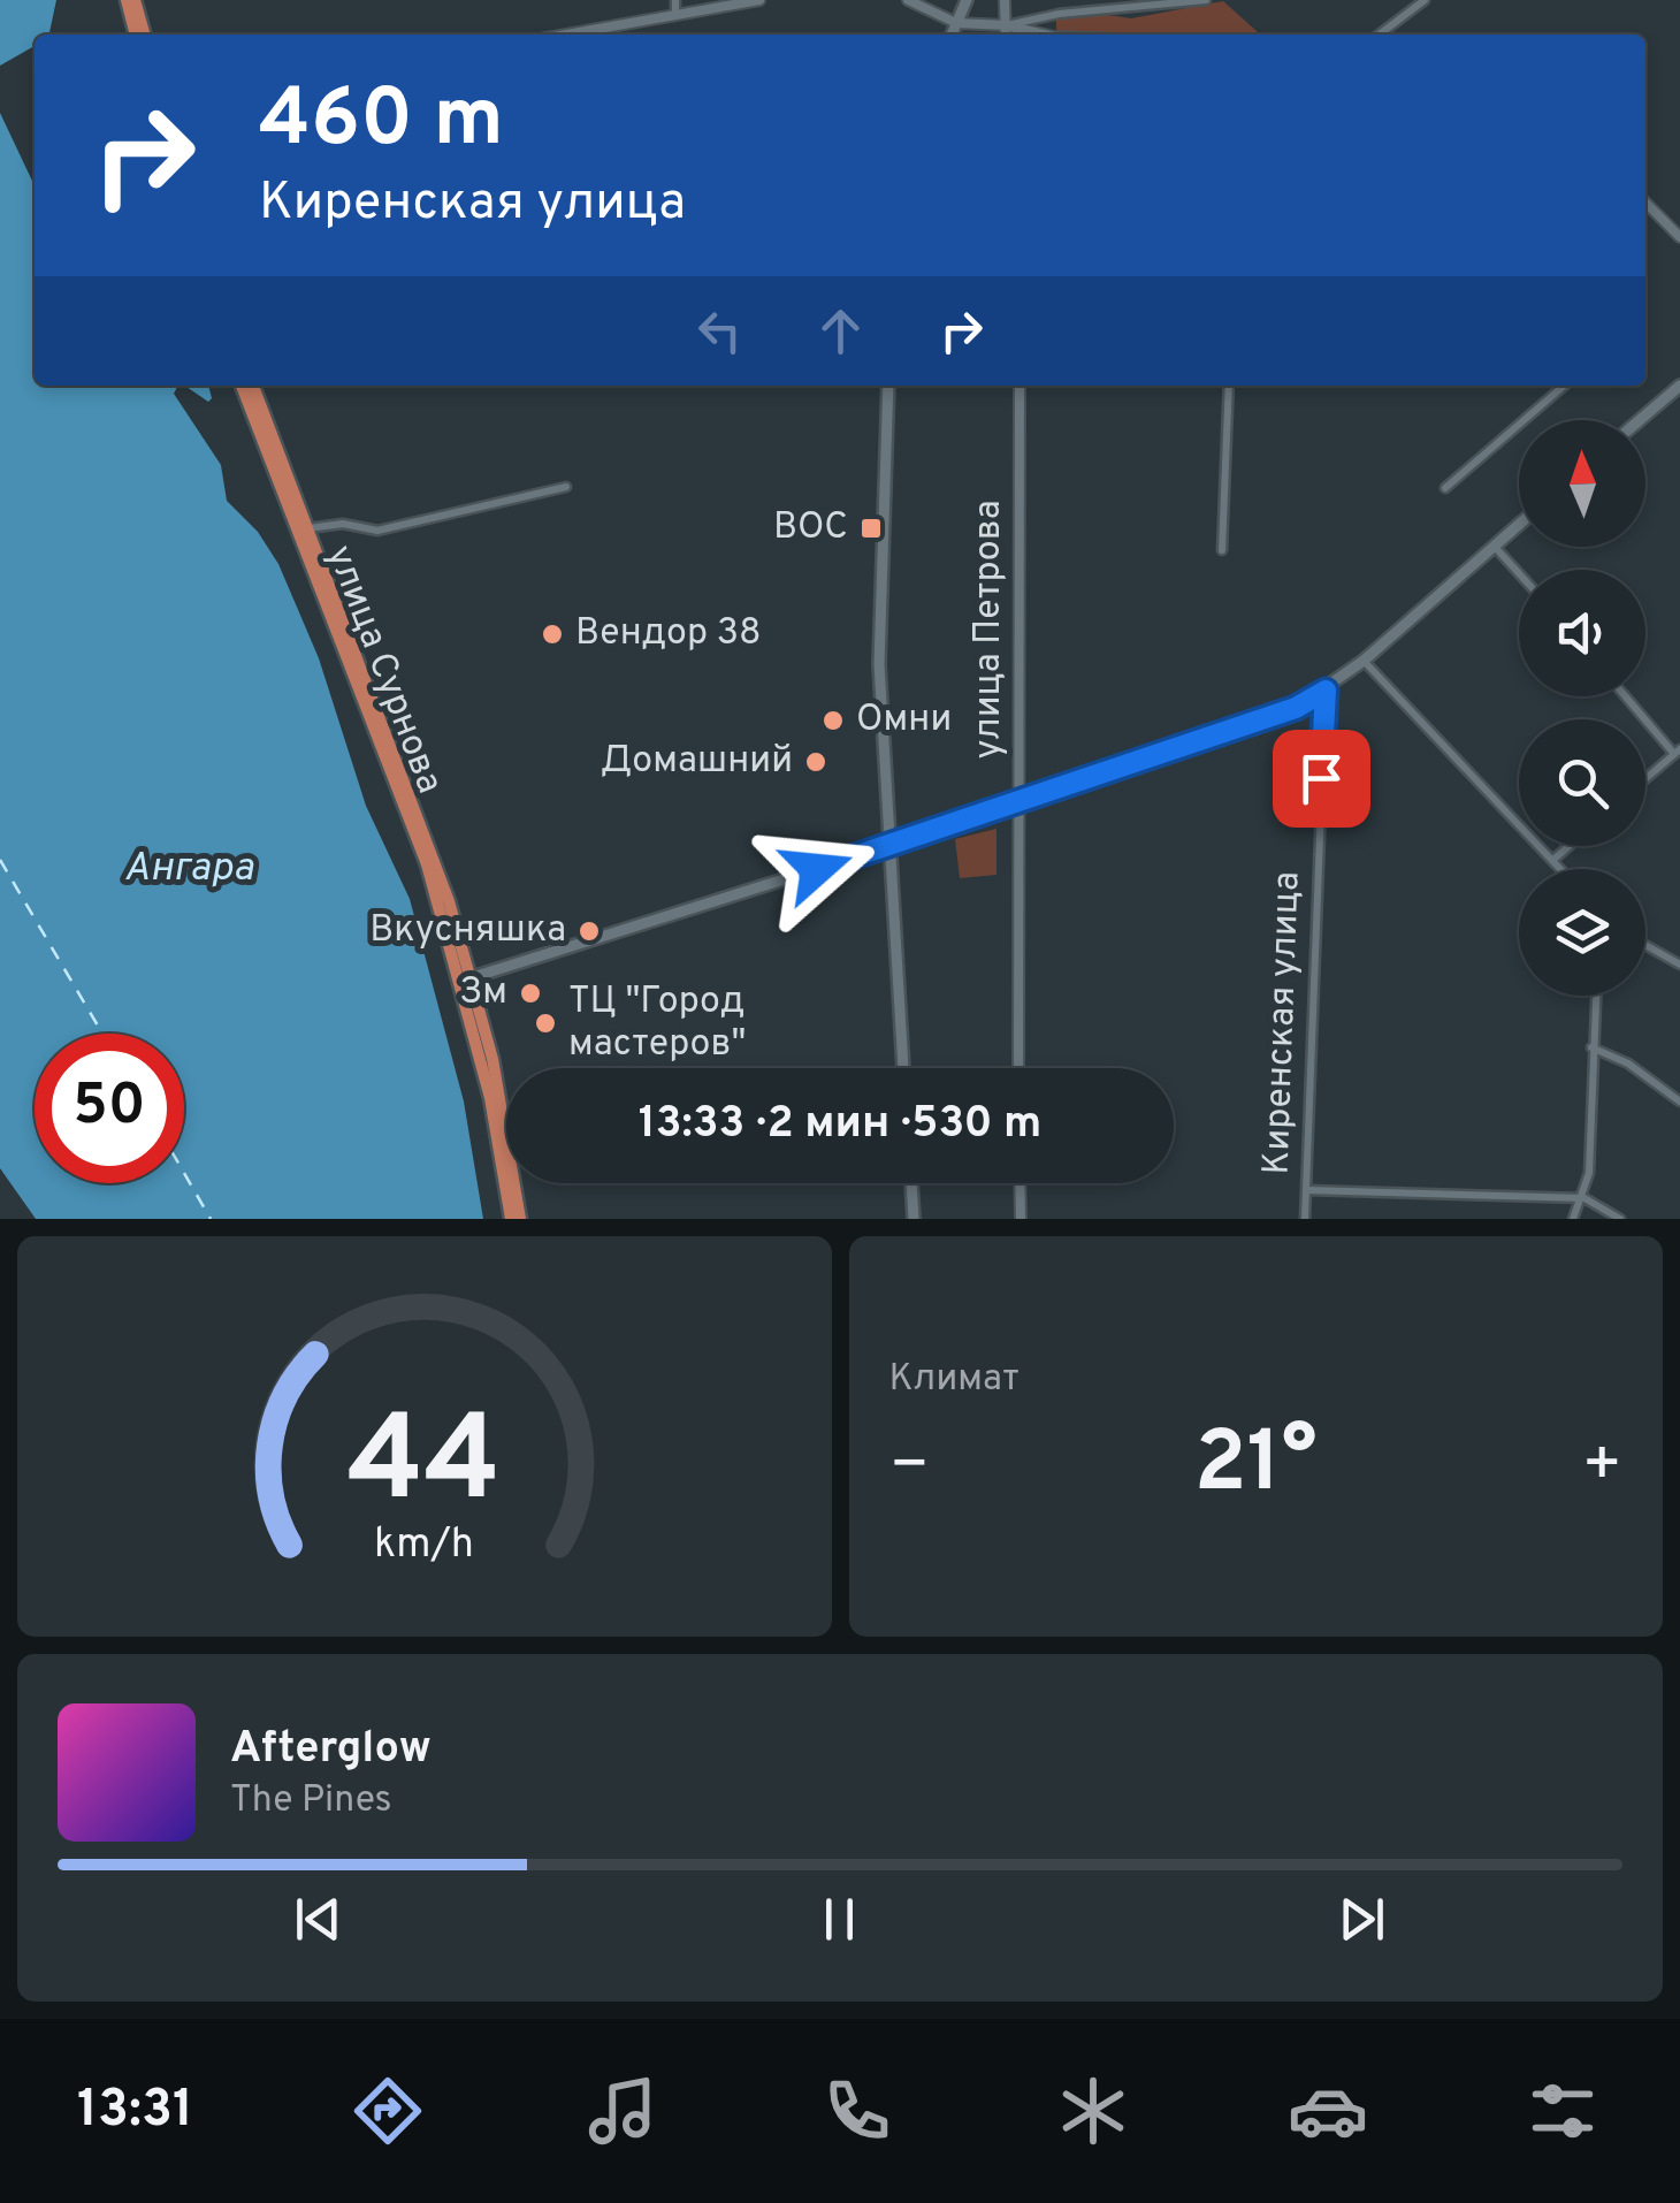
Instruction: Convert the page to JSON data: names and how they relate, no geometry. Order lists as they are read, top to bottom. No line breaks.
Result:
{"streets":{"main road":["улица Сурнова"],"street":["улица Петрова","Киренская улица"]},"water":["Ангара"],"places":{"transit":["ВОС"],"other":["Вендор 38","Омни","Домашний","Вкусняшка","Зм","ТЦ \"Город мастеров\""]},"north":"top","page":{"turn":["460 m","Киренская улица"],"limit":"50","trip":"13:33 · 2 мин · 530 m","tile":"Климат","heat":["−","21°","+"],"song":["Afterglow","The Pines"],"tabs":"13:31","gauge":["44","km/h"]}}
